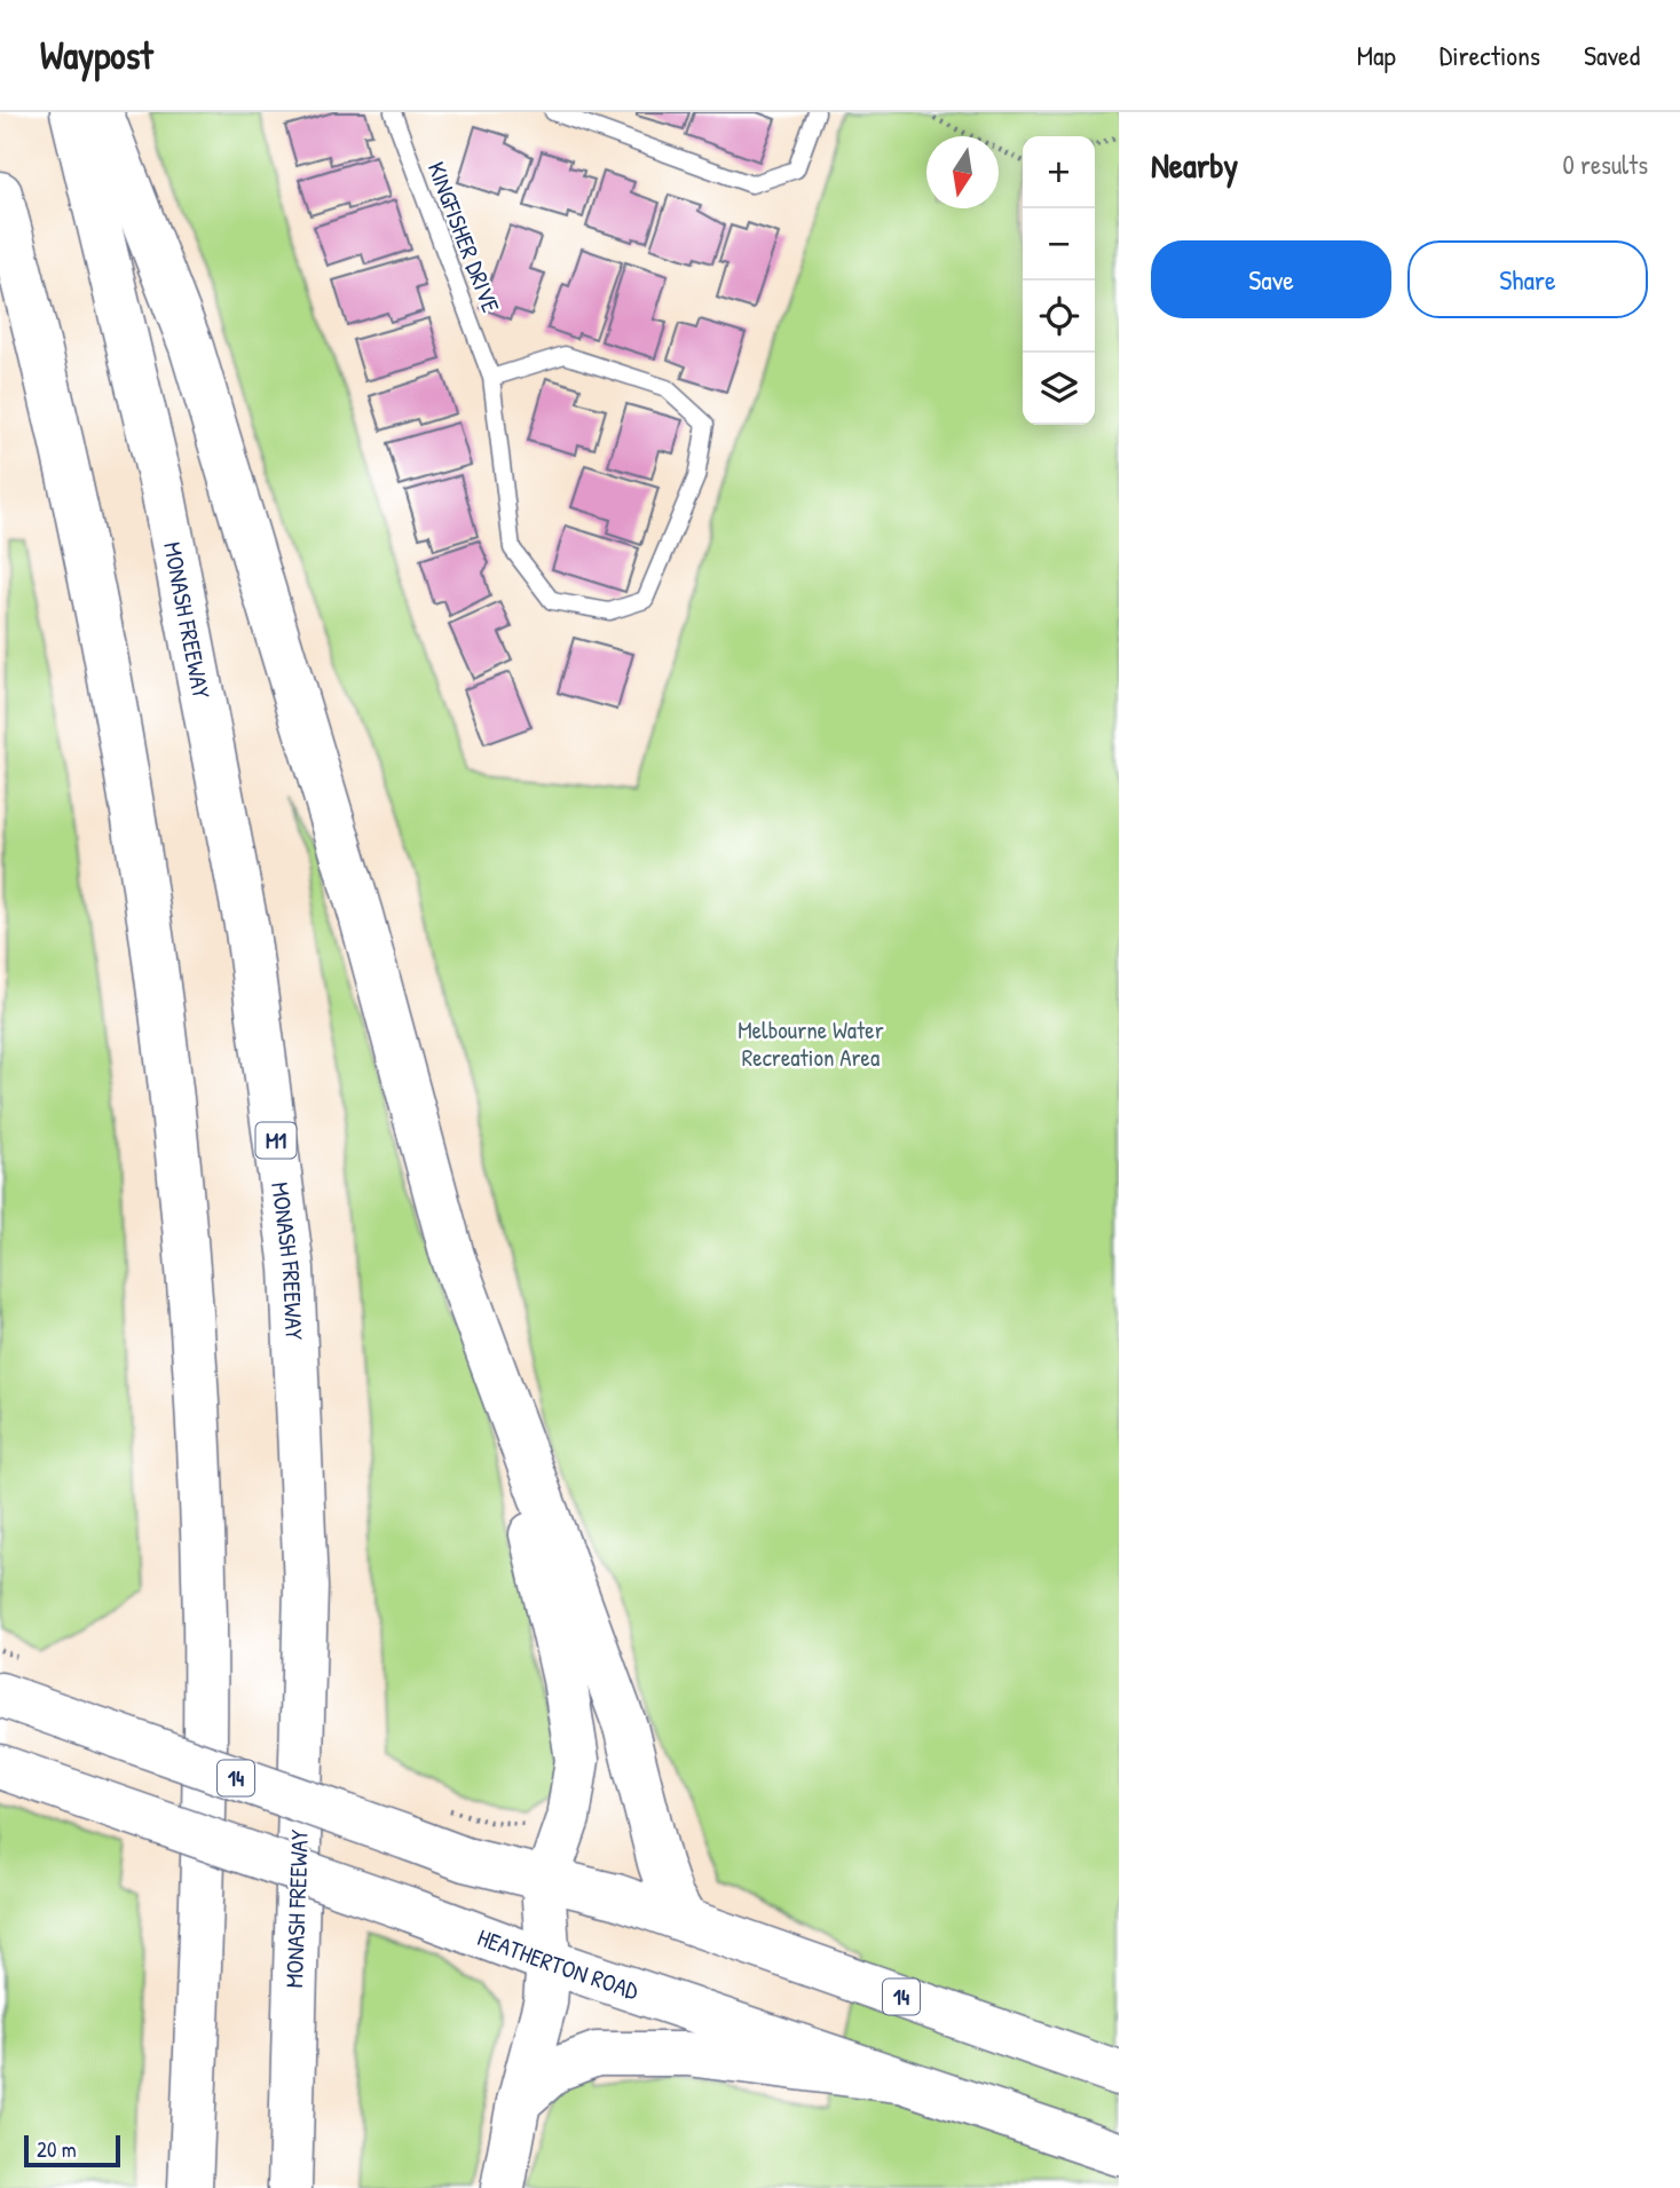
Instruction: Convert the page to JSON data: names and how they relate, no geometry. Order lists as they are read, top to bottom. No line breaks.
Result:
{"streets":{"main road":["MONASH FREEWAY","M1","14","HEATHERTON ROAD"],"lane":["KINGFISHER DRIVE"]},"parks":["Melbourne Water Recreation Area"],"scale_bar":"20 m","north":"bottom","page":{"header":"Waypost","nav":["Map","Directions","Saved"],"heading":["Nearby","0 results"],"map_buttons":["+","−"],"buttons":["Save","Share"],"scale":"20 m"}}
